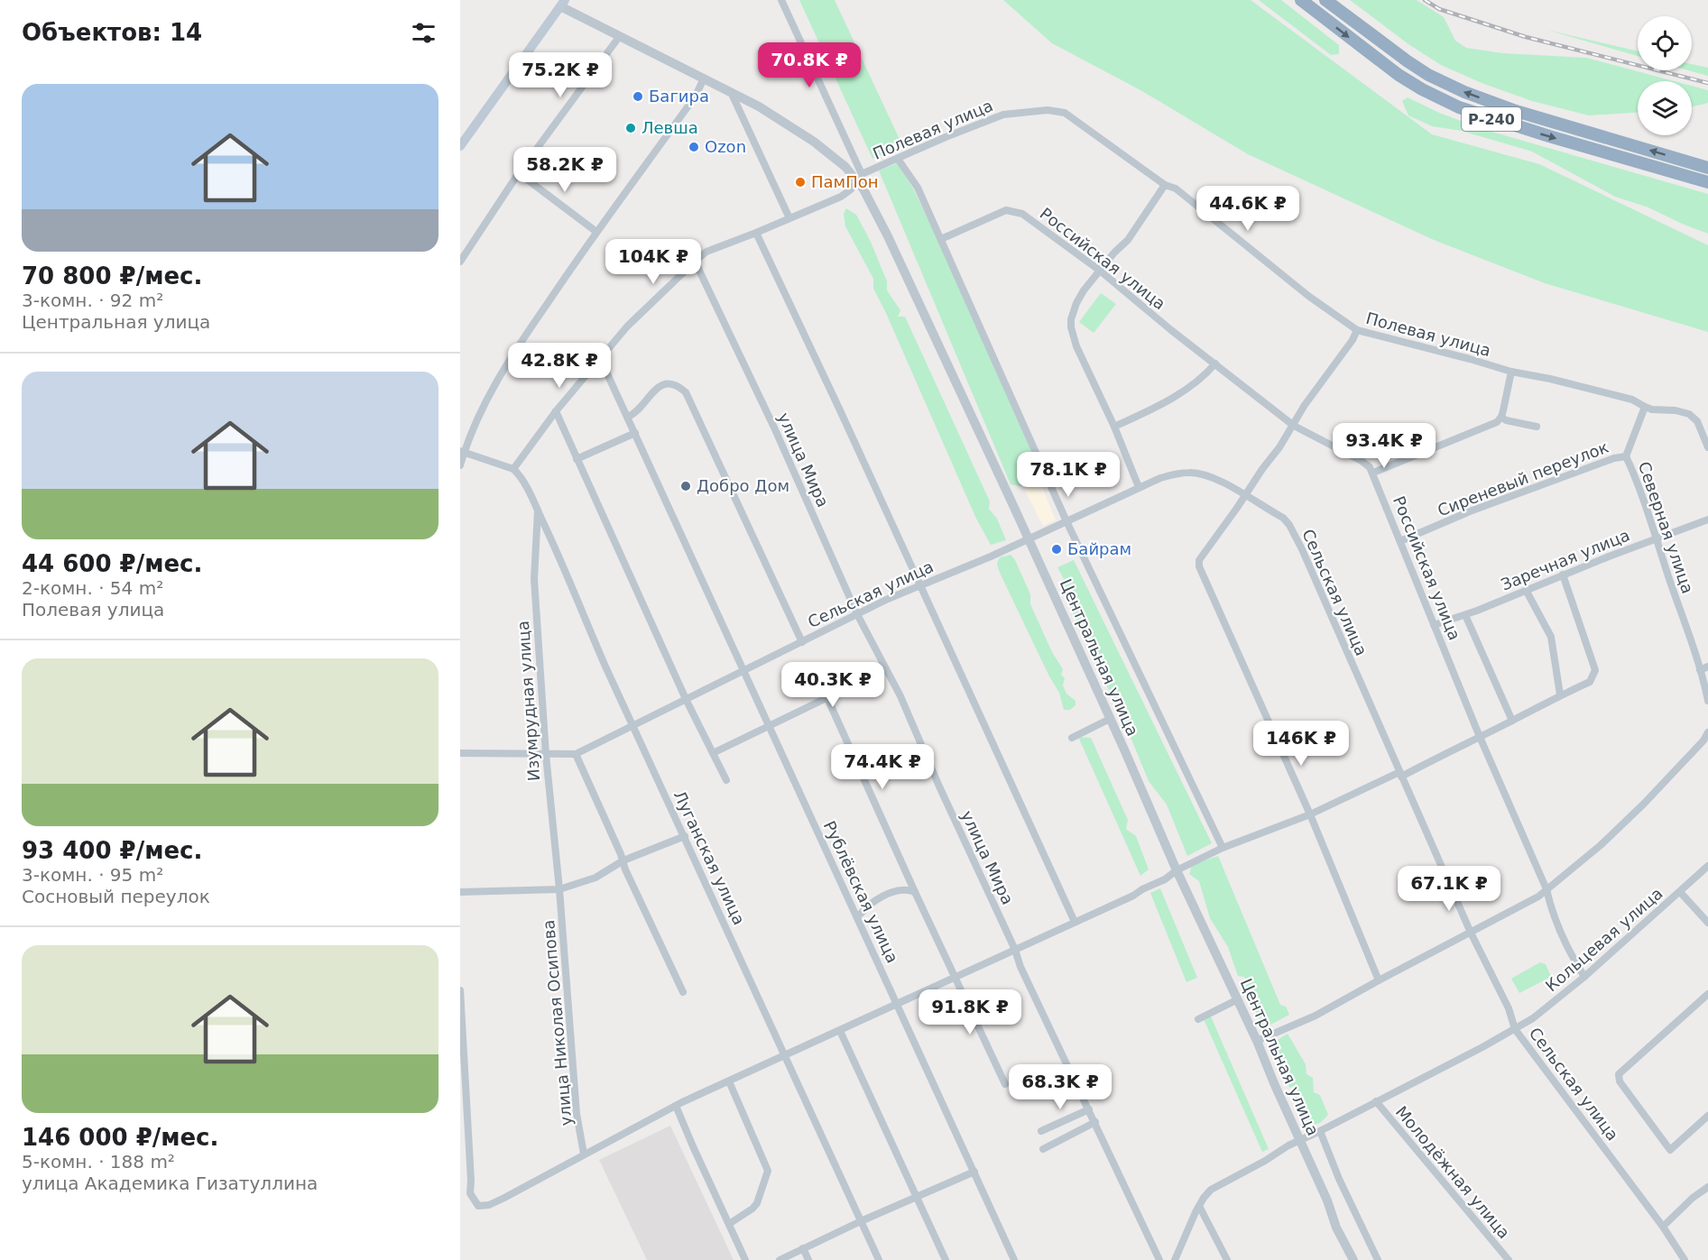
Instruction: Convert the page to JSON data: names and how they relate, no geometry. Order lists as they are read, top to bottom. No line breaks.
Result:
{"streets":{"highway":["Р-240"],"street":["Полевая улица","Российская улица","улица Мира","Сиреневый переулок","Северная улица","Заречная улица","Сельская улица","Центральная улица","Изумрудная улица","Луганская улица","Рублёвская улица","Кольцевая улица","улица Николая Осипова","Молодёжная улица"]},"crossings":[["Полевая улица","Центральная улица"],["Российская улица","Сиреневый переулок"],["Российская улица","Заречная улица"],["Российская улица","Кольцевая улица"],["улица Мира","Сельская улица"],["Сиреневый переулок","Северная улица"],["Северная улица","Заречная улица"],["Сельская улица","Центральная улица"],["Сельская улица","Изумрудная улица"],["Сельская улица","Луганская улица"],["Сельская улица","Рублёвская улица"],["Сельская улица","Кольцевая улица"],["Центральная улица","Кольцевая улица"],["Изумрудная улица","Луганская улица"],["Изумрудная улица","улица Николая Осипова"],["Кольцевая улица","Молодёжная улица"]],"places":["Багира","Левша","Ozon","ПамПон","Добро Дом","Байрам"],"page":{"heading":"Объектов: 14","price":["70.8K ₽","75.2K ₽","58.2K ₽","44.6K ₽","104K ₽","42.8K ₽","93.4K ₽","78.1K ₽","40.3K ₽","146K ₽","74.4K ₽","67.1K ₽","91.8K ₽","68.3K ₽"],"list":[{"name":"70 800 ₽/мес.","note":"3-комн. · 92 m² · Центральная улица"},{"name":"44 600 ₽/мес.","note":"2-комн. · 54 m² · Полевая улица"},{"name":"93 400 ₽/мес.","note":"3-комн. · 95 m² · Сосновый переулок"},{"name":"146 000 ₽/мес.","note":"5-комн. · 188 m² · улица Академика Гизатуллина"}]}}
